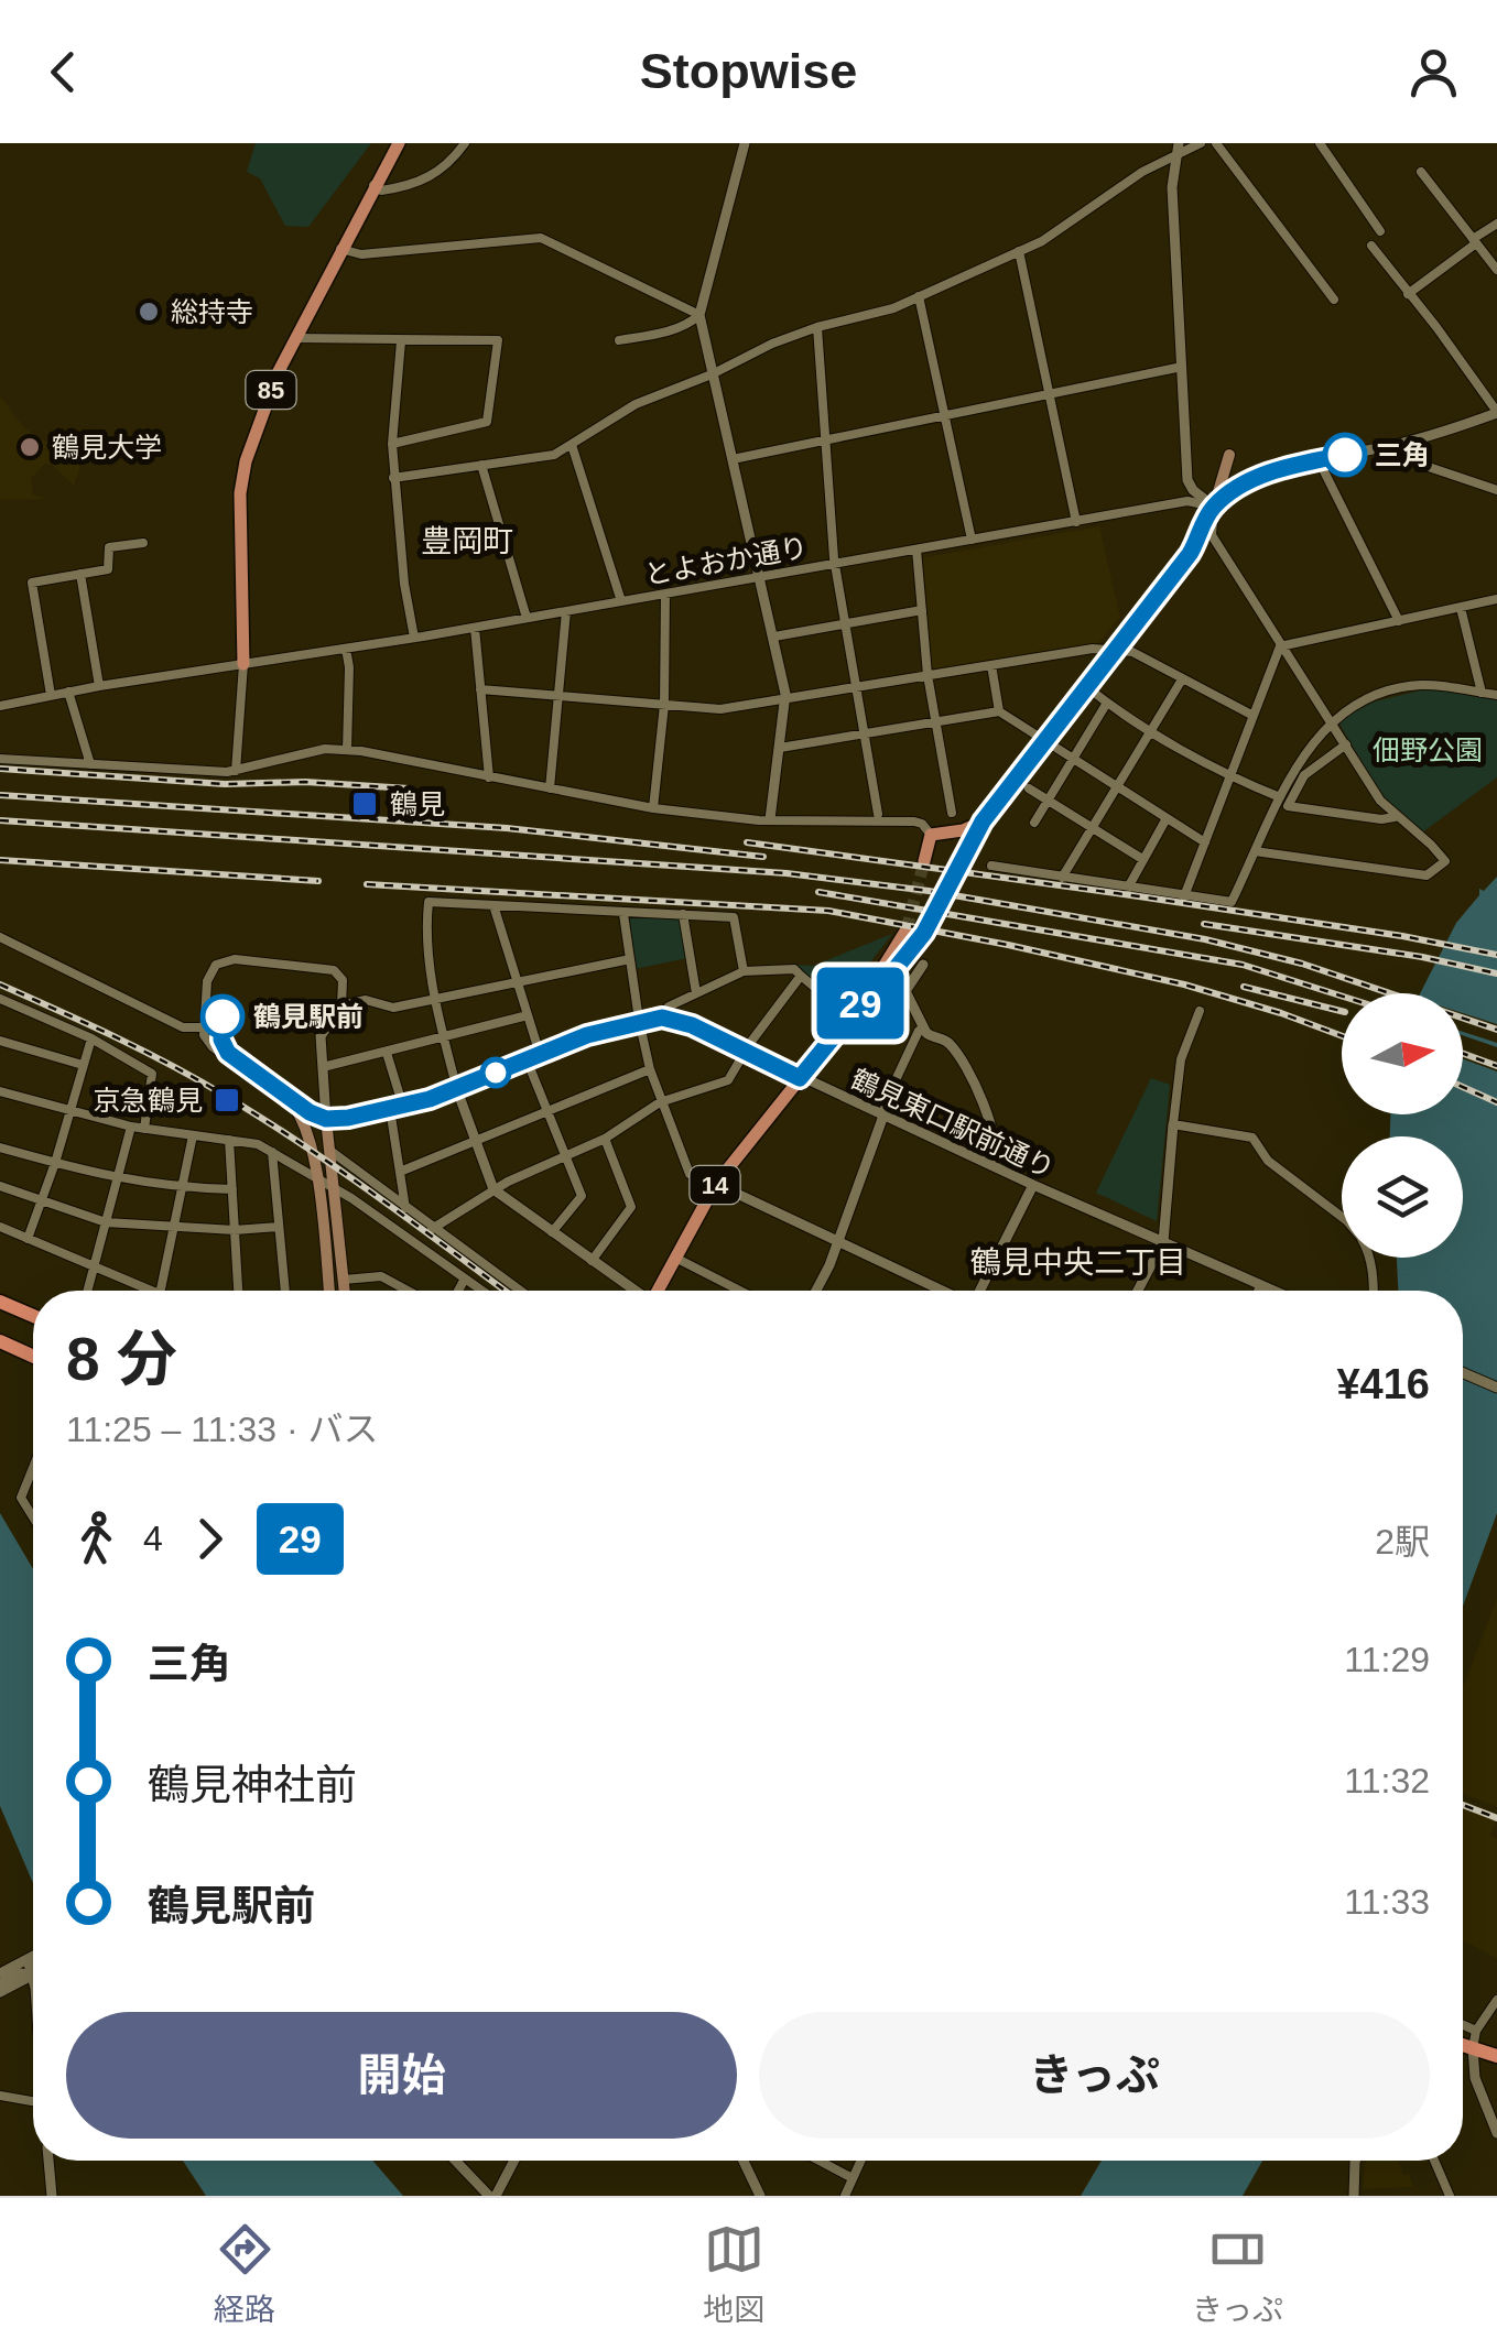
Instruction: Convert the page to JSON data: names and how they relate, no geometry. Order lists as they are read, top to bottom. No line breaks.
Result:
{"streets":{"main road":["85","14"],"street":["とよおか通り","鶴見東口駅前通り"]},"crossings":[["85","とよおか通り"],["鶴見東口駅前通り","14"]],"districts":["豊岡町","鶴見中央二丁目"],"parks":["佃野公園"],"places":{"other":["総持寺","鶴見大学","三角","鶴見駅前"],"transit":["鶴見","京急鶴見"]},"lines":["bus line 29"],"north":"right","page":{"header":"Stopwise","on_map":"29","heading":["8 分","11:25 – 11:33 · バス","¥416"],"legs":["4","29","2駅"],"list":[{"name":"三角","value":"11:29"},{"name":"鶴見神社前","value":"11:32"},{"name":"鶴見駅前","value":"11:33"}],"buttons":["開始","きっぷ"],"tabs":["経路","地図","きっぷ"]}}
